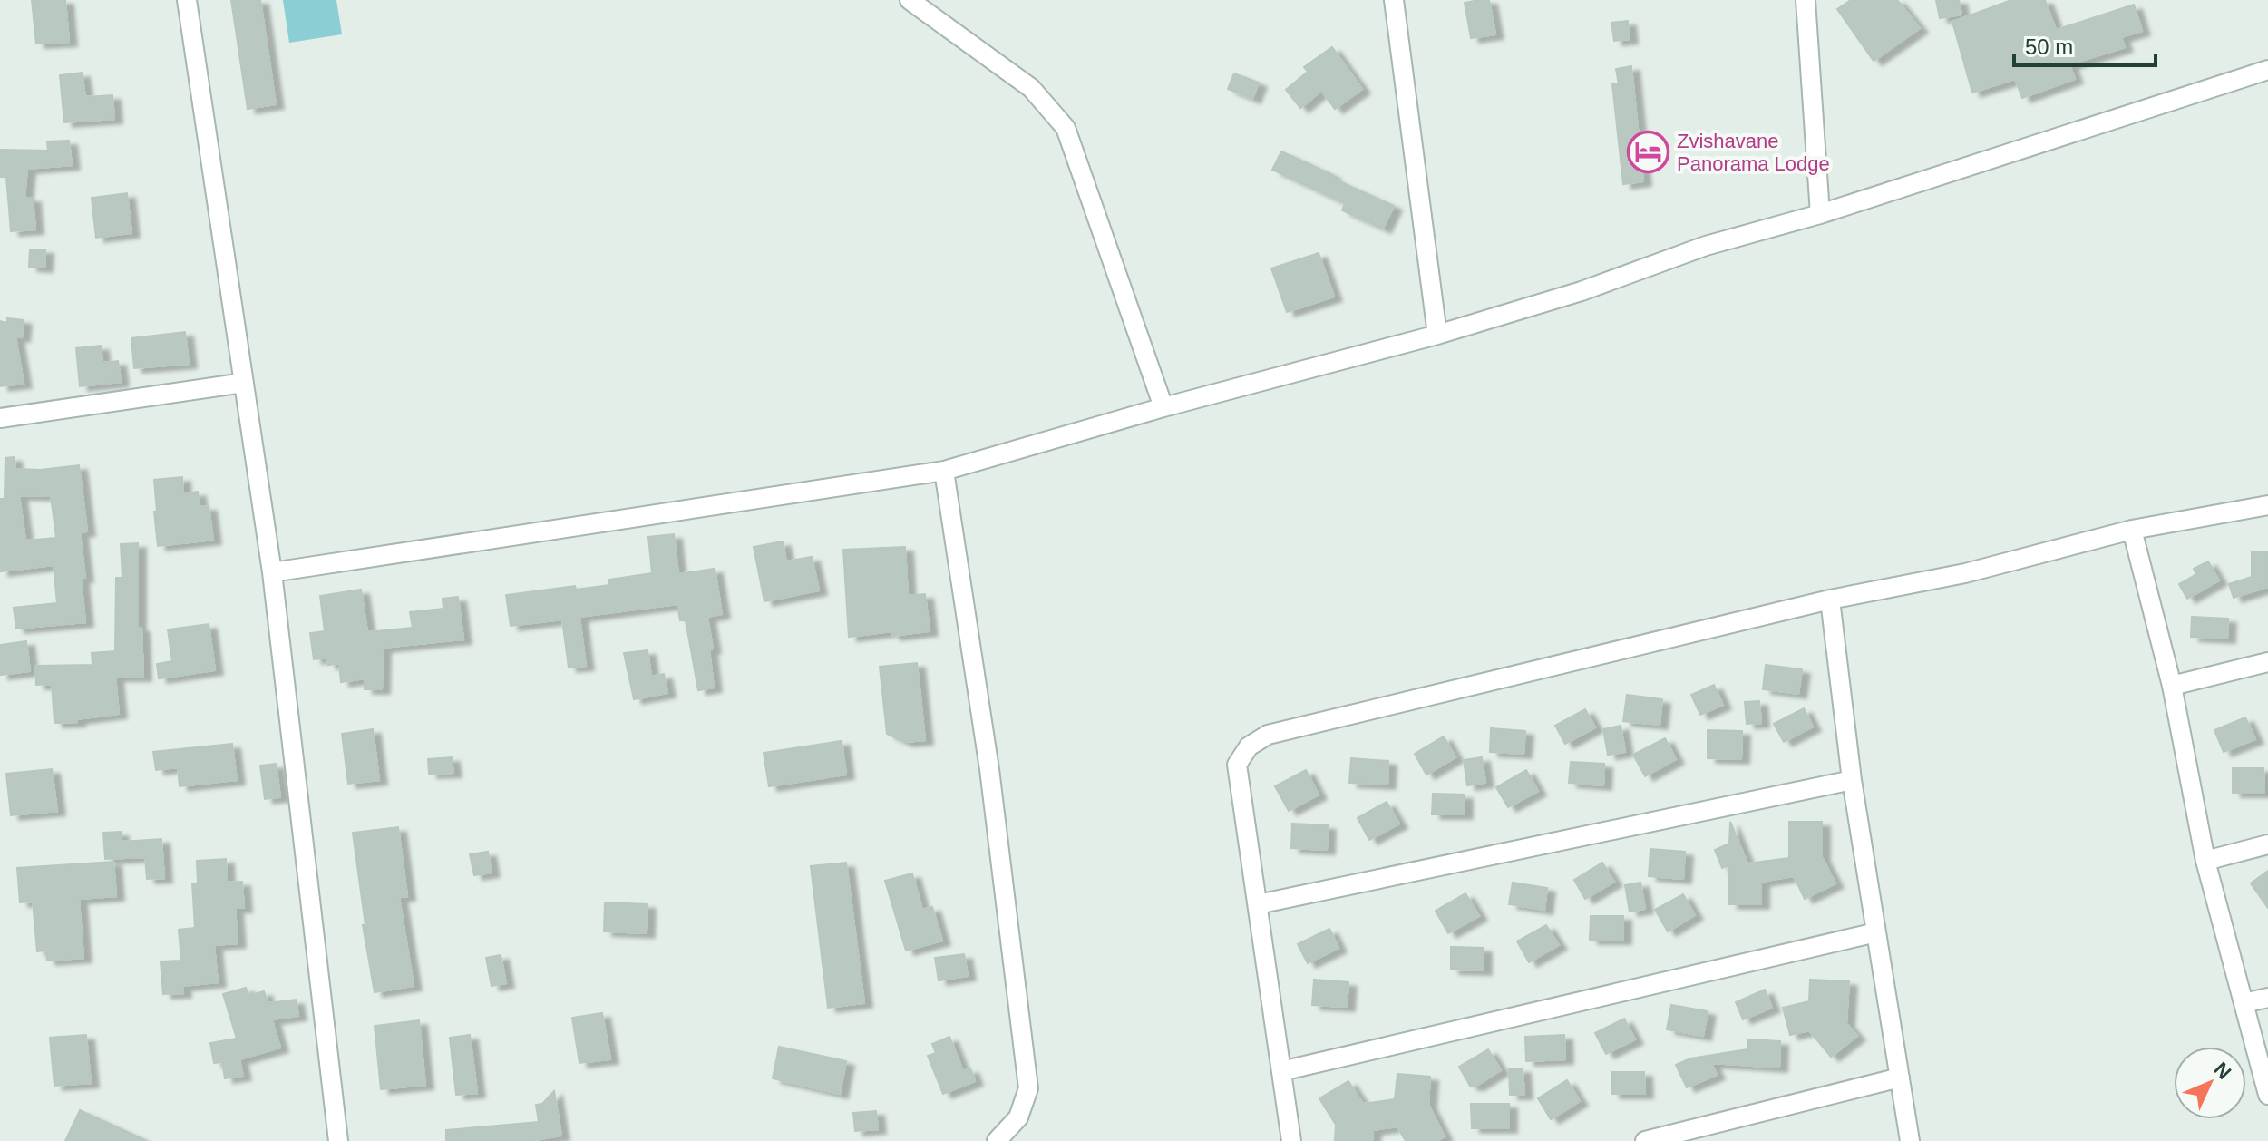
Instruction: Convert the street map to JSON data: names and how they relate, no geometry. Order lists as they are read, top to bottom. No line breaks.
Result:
{"places":{"hotel":["Zvishavane Panorama Lodge"]},"scale_bar":"50 m","north":"top right"}
